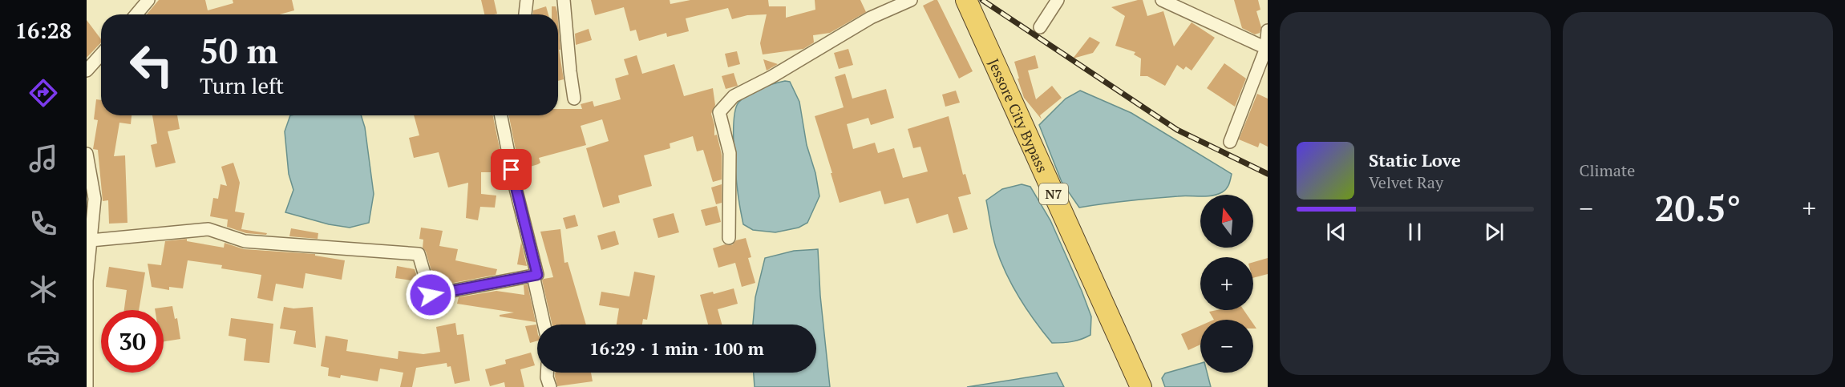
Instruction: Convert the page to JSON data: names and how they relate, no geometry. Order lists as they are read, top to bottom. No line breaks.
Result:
{"streets":{"highway":["Jessore City Bypass","N7"]},"north":"top","page":{"tabs":"16:28","tile":"Climate","turn":["50 m","Turn left"],"song":["Static Love","Velvet Ray"],"heat":["−","20.5°","+"],"map_buttons":["+","−"],"limit":"30","trip":"16:29 · 1 min · 100 m"}}
